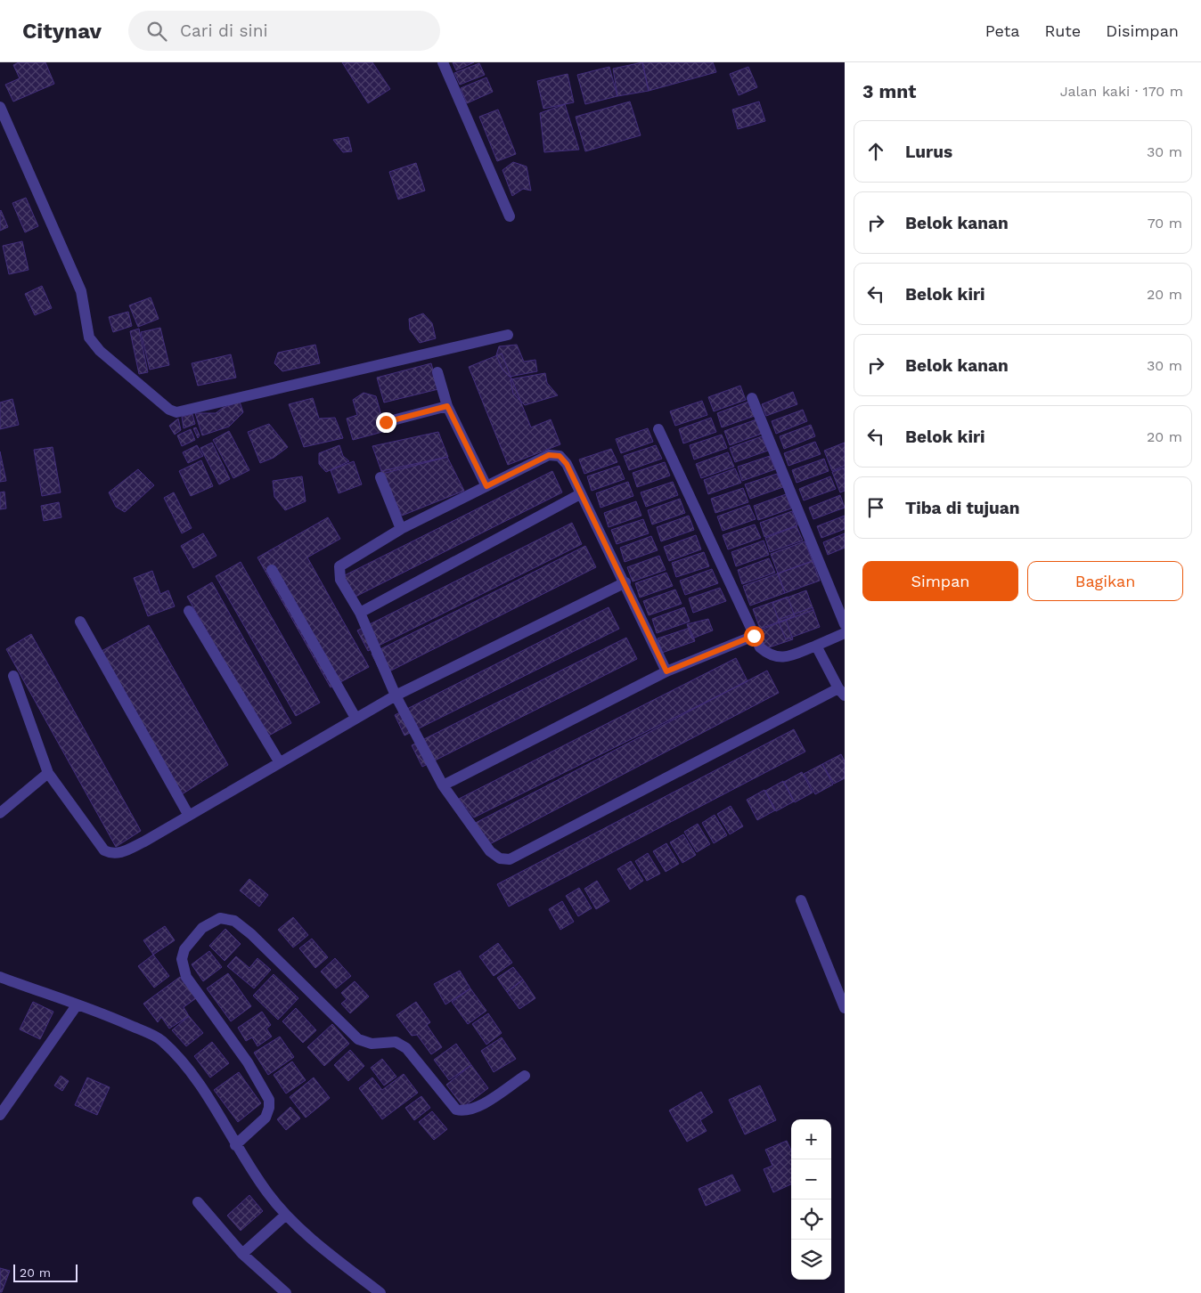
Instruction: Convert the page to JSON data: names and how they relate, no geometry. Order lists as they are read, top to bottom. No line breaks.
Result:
{"scale_bar":"20 m","page":{"header":"Citynav","search":"Cari di sini","nav":["Peta","Rute","Disimpan"],"heading":["3 mnt","Jalan kaki · 170 m"],"list":[["Lurus","30 m"],["Belok kanan","70 m"],["Belok kiri","20 m"],["Belok kanan","30 m"],["Belok kiri","20 m"],"Tiba di tujuan"],"buttons":["Simpan","Bagikan"],"map_buttons":["+","−"],"scale":"20 m"}}
